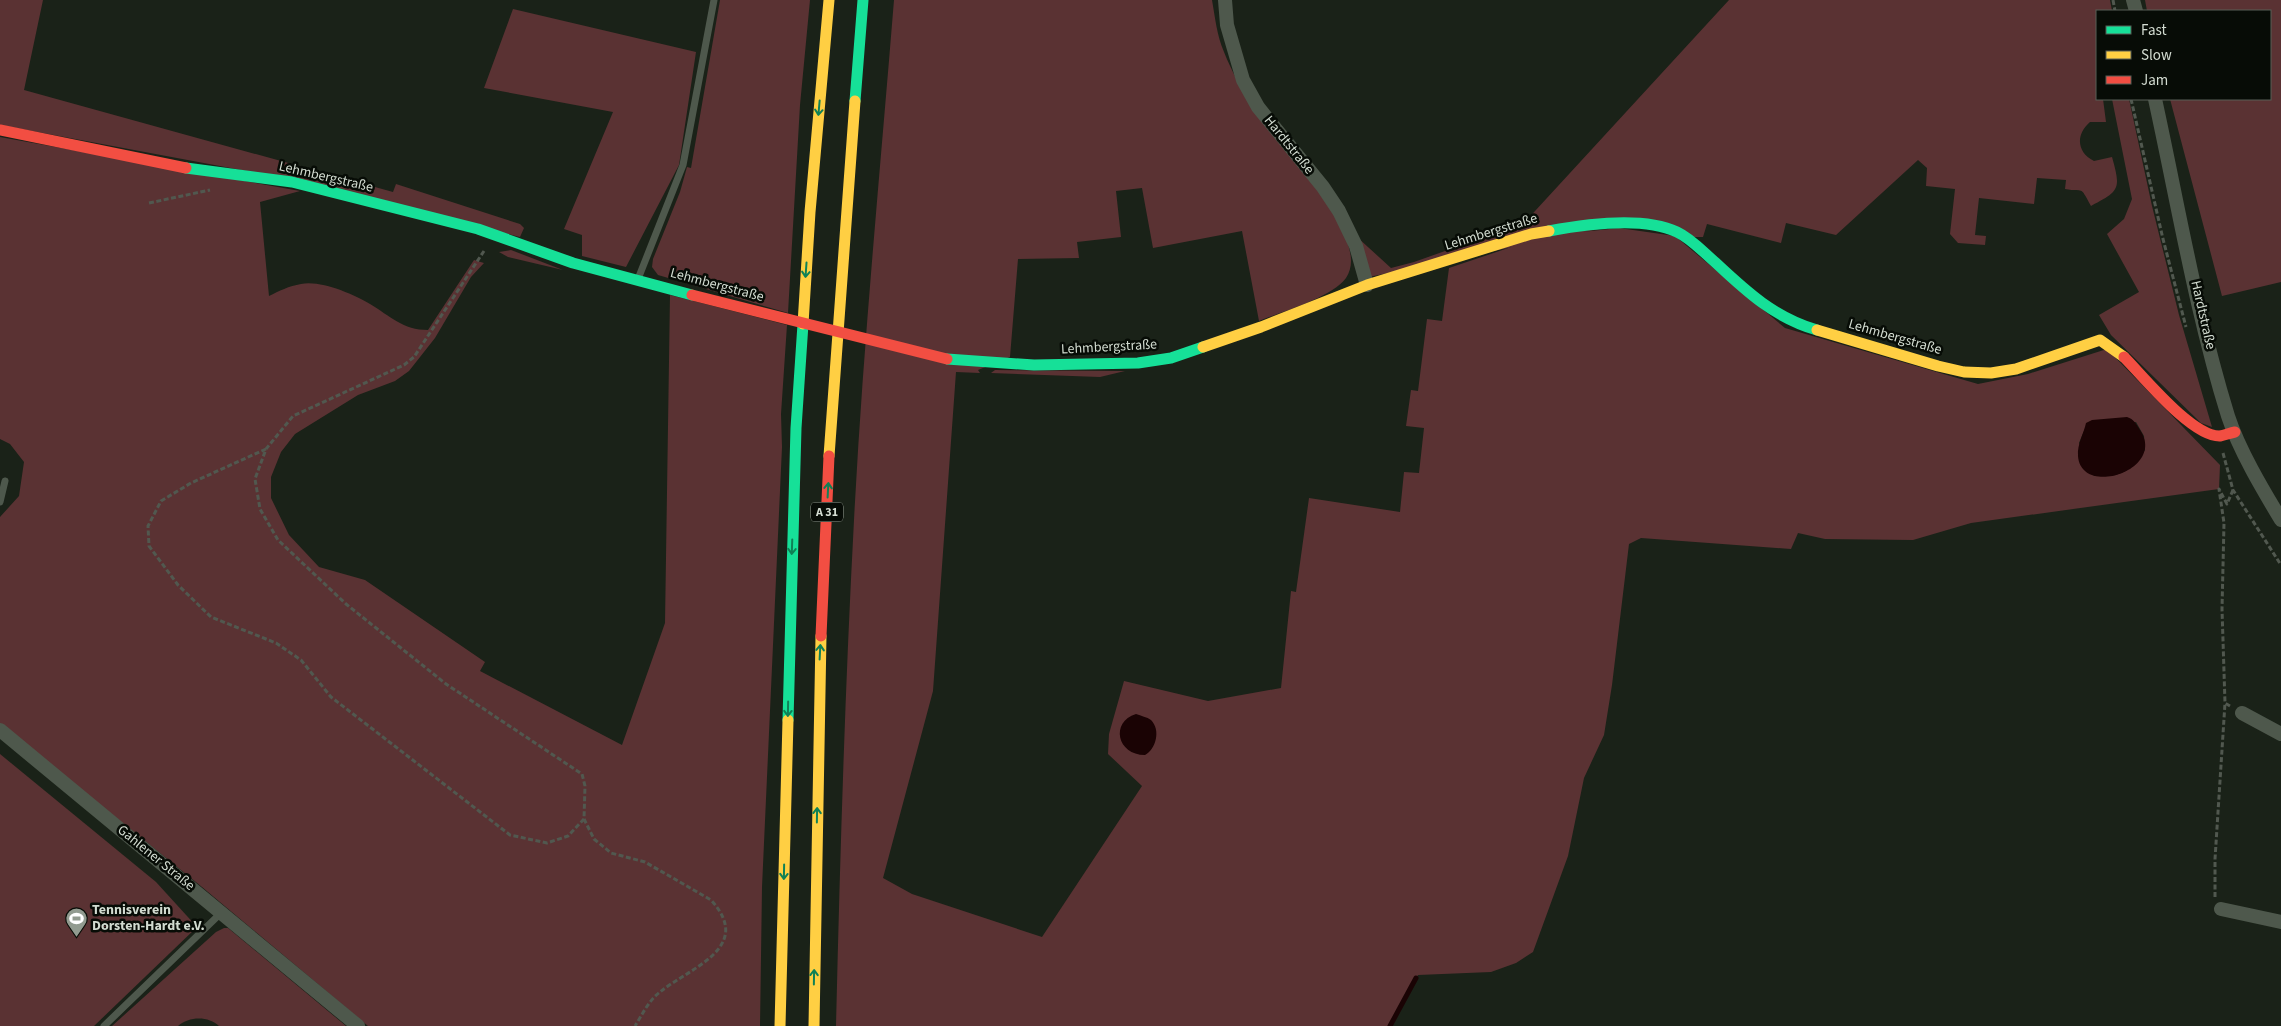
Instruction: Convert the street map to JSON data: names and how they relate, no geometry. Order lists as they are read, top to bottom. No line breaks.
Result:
{"streets":{"main road":["Lehmbergstraße","A 31"],"street":["Hardtstraße","Gahlener Straße"]},"crossings":[["Hardtstraße","Lehmbergstraße"]],"places":{"sports":["Tennisverein Dorsten-Hardt e.V."]},"legend":["Fast","Slow","Jam"]}
